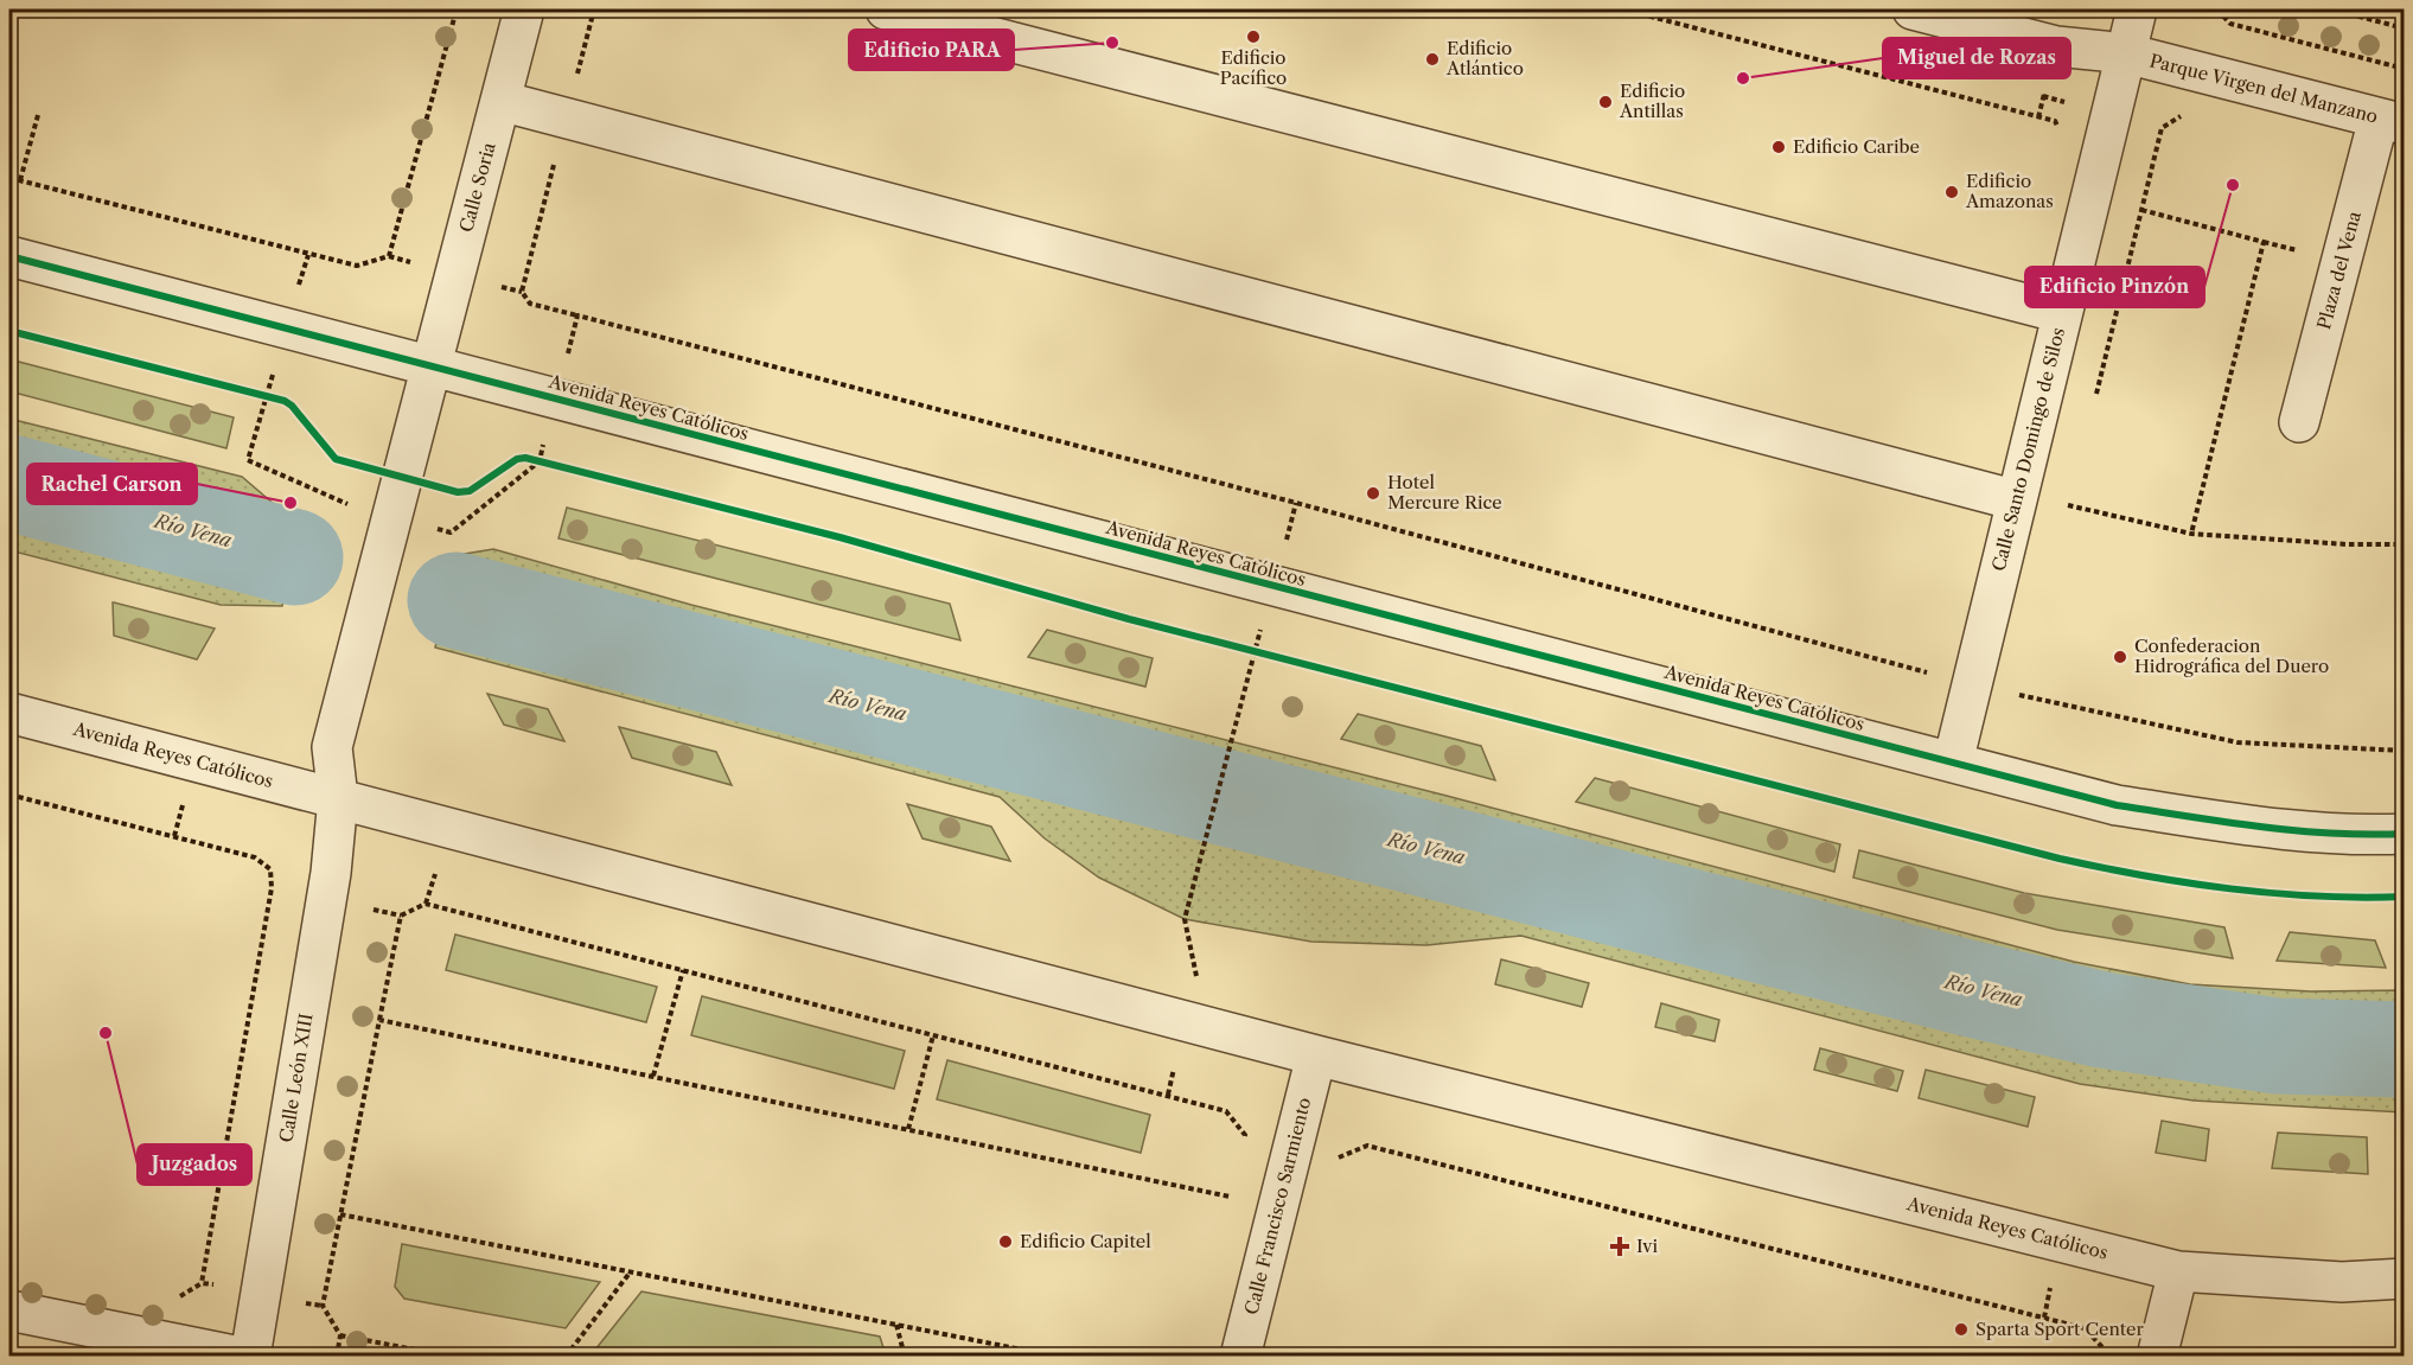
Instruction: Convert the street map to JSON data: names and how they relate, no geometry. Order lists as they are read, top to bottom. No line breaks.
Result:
{"streets":{"street":["Parque Virgen del Manzano","Calle Soria","Plaza del Vena","Avenida Reyes Católicos","Calle Santo Domingo de Silos","Calle León XIII","Calle Francisco Sarmiento"]},"crossings":[["Parque Virgen del Manzano","Plaza del Vena"],["Parque Virgen del Manzano","Calle Santo Domingo de Silos"],["Calle Soria","Avenida Reyes Católicos"],["Avenida Reyes Católicos","Calle Santo Domingo de Silos"],["Avenida Reyes Católicos","Calle León XIII"],["Avenida Reyes Católicos","Calle Francisco Sarmiento"]],"water":["Río Vena"],"places":{"other":["Edificio Pacífico","Edificio PARA","Edificio Atlántico","Miguel de Rozas","Edificio Antillas","Edificio Caribe","Edificio Pinzón","Edificio Amazonas","Hotel Mercure Rice","Rachel Carson","Confederacion Hidrográfica del Duero","Juzgados","Edificio Capitel","Sparta Sport Center"],"health":["Ivi"]}}
